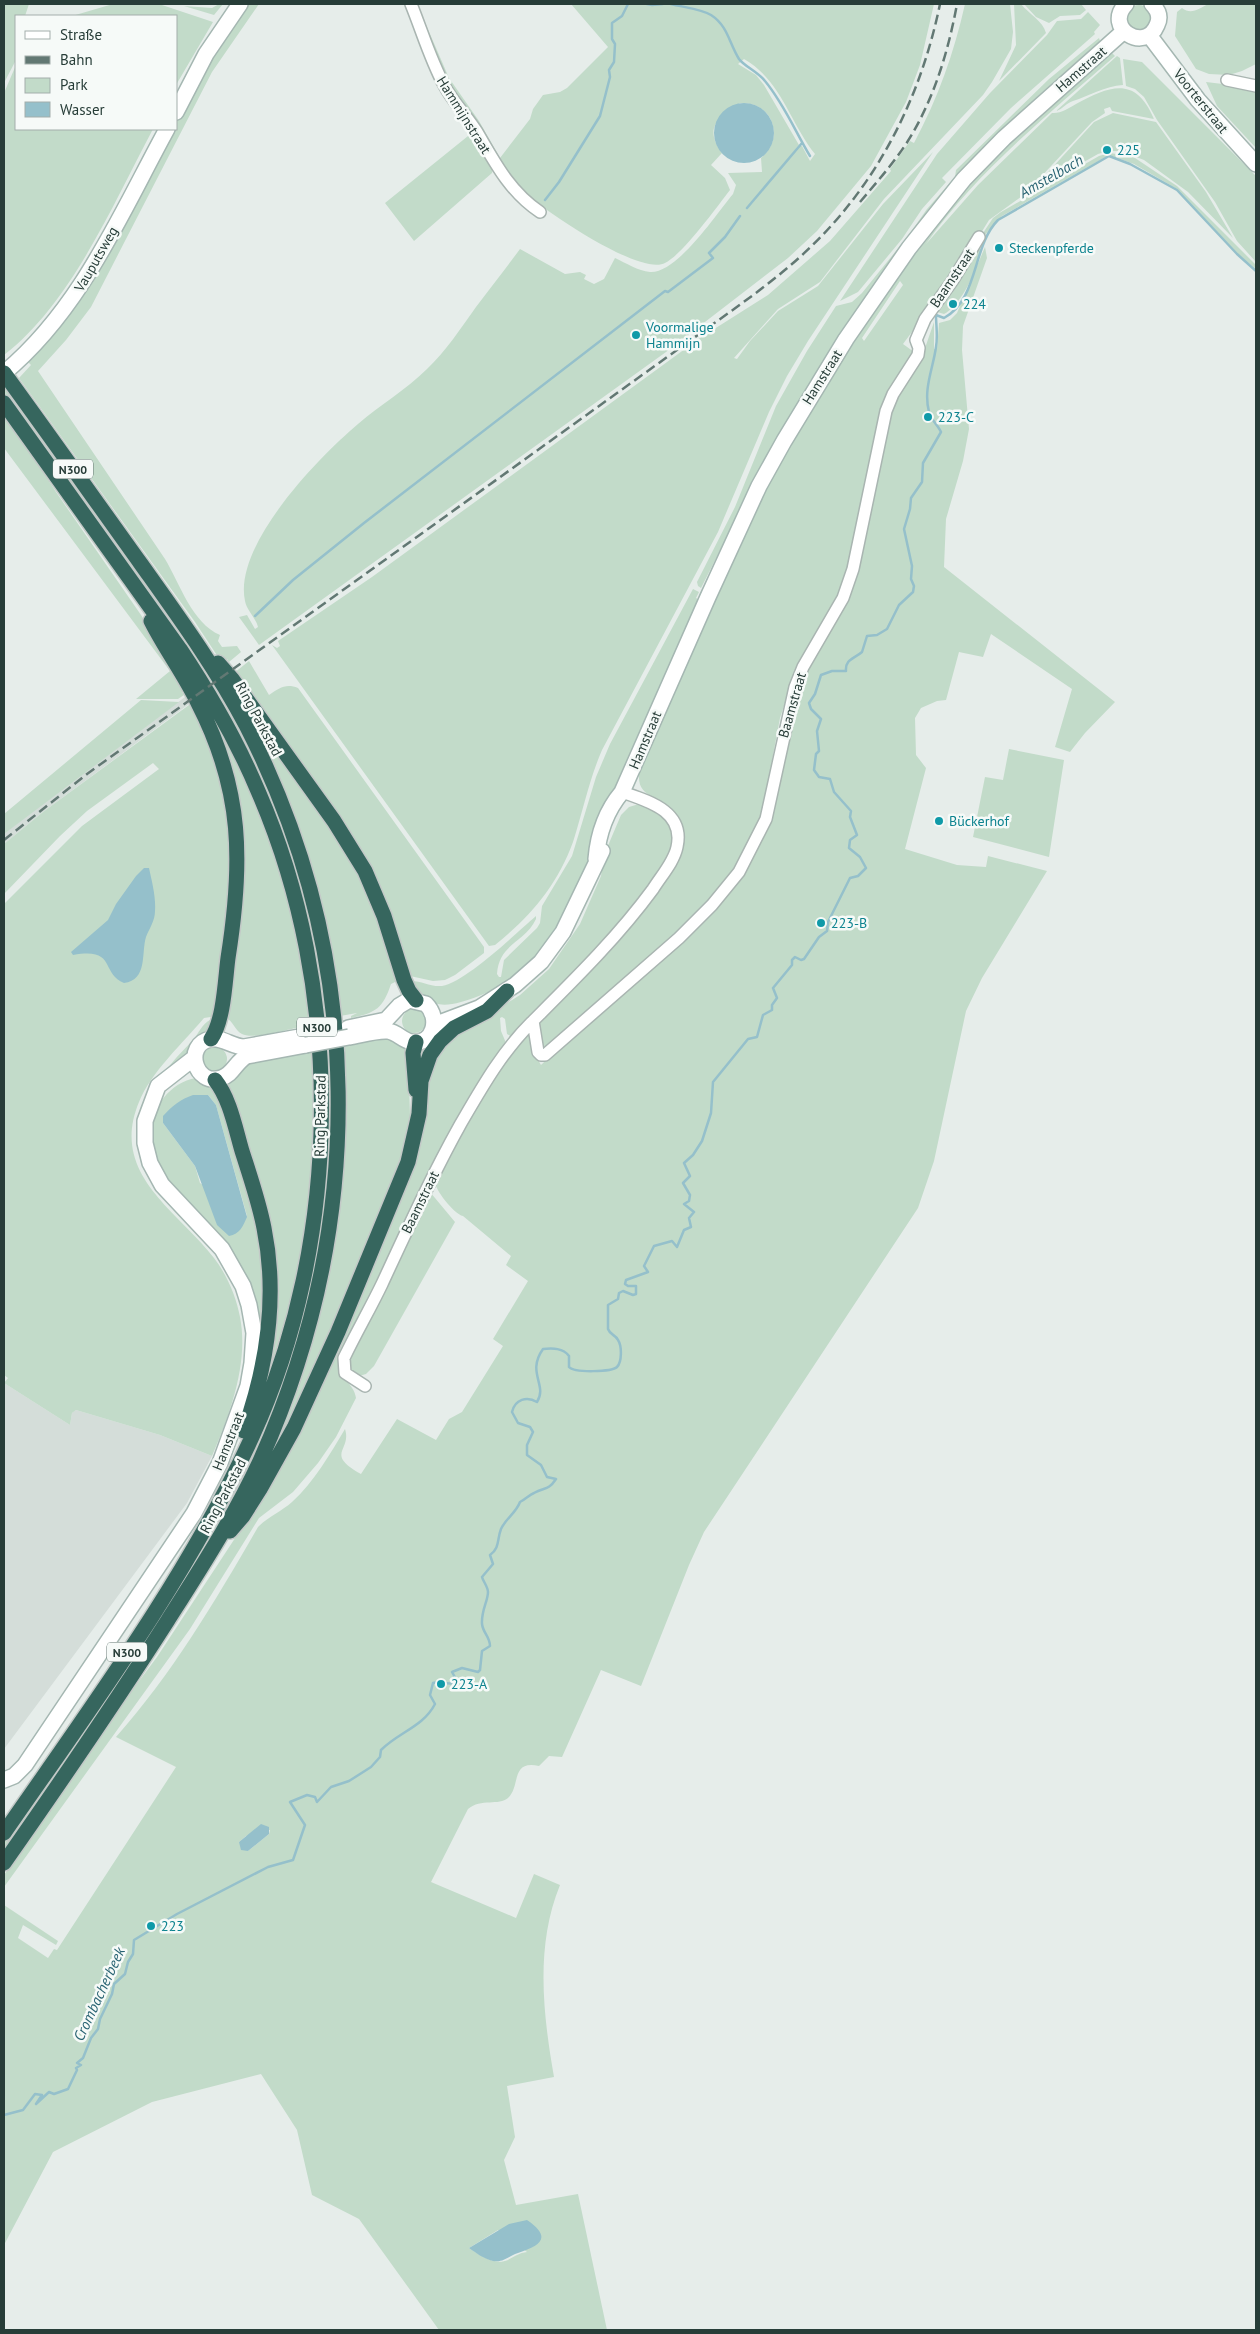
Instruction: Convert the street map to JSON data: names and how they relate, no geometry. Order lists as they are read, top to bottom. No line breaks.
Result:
{"streets":{"highway":["N300","Ring Parkstad"],"main road":["Hamstraat","Voorterstraat","Vauputsweg"],"street":["Hammijnstraat","Baamstraat"]},"crossings":[["Hamstraat","Baamstraat"],["Hamstraat","N300"],["Vauputsweg","Ring Parkstad"],["N300","Ring Parkstad"]],"water":["Amstelbach","Crombacherbeek"],"places":["225","Steckenpferde","224","Voormalige Hammijn","223-C","Bückerhof","223-B","223-A","223"],"legend":["Straße","Bahn","Park","Wasser"]}
